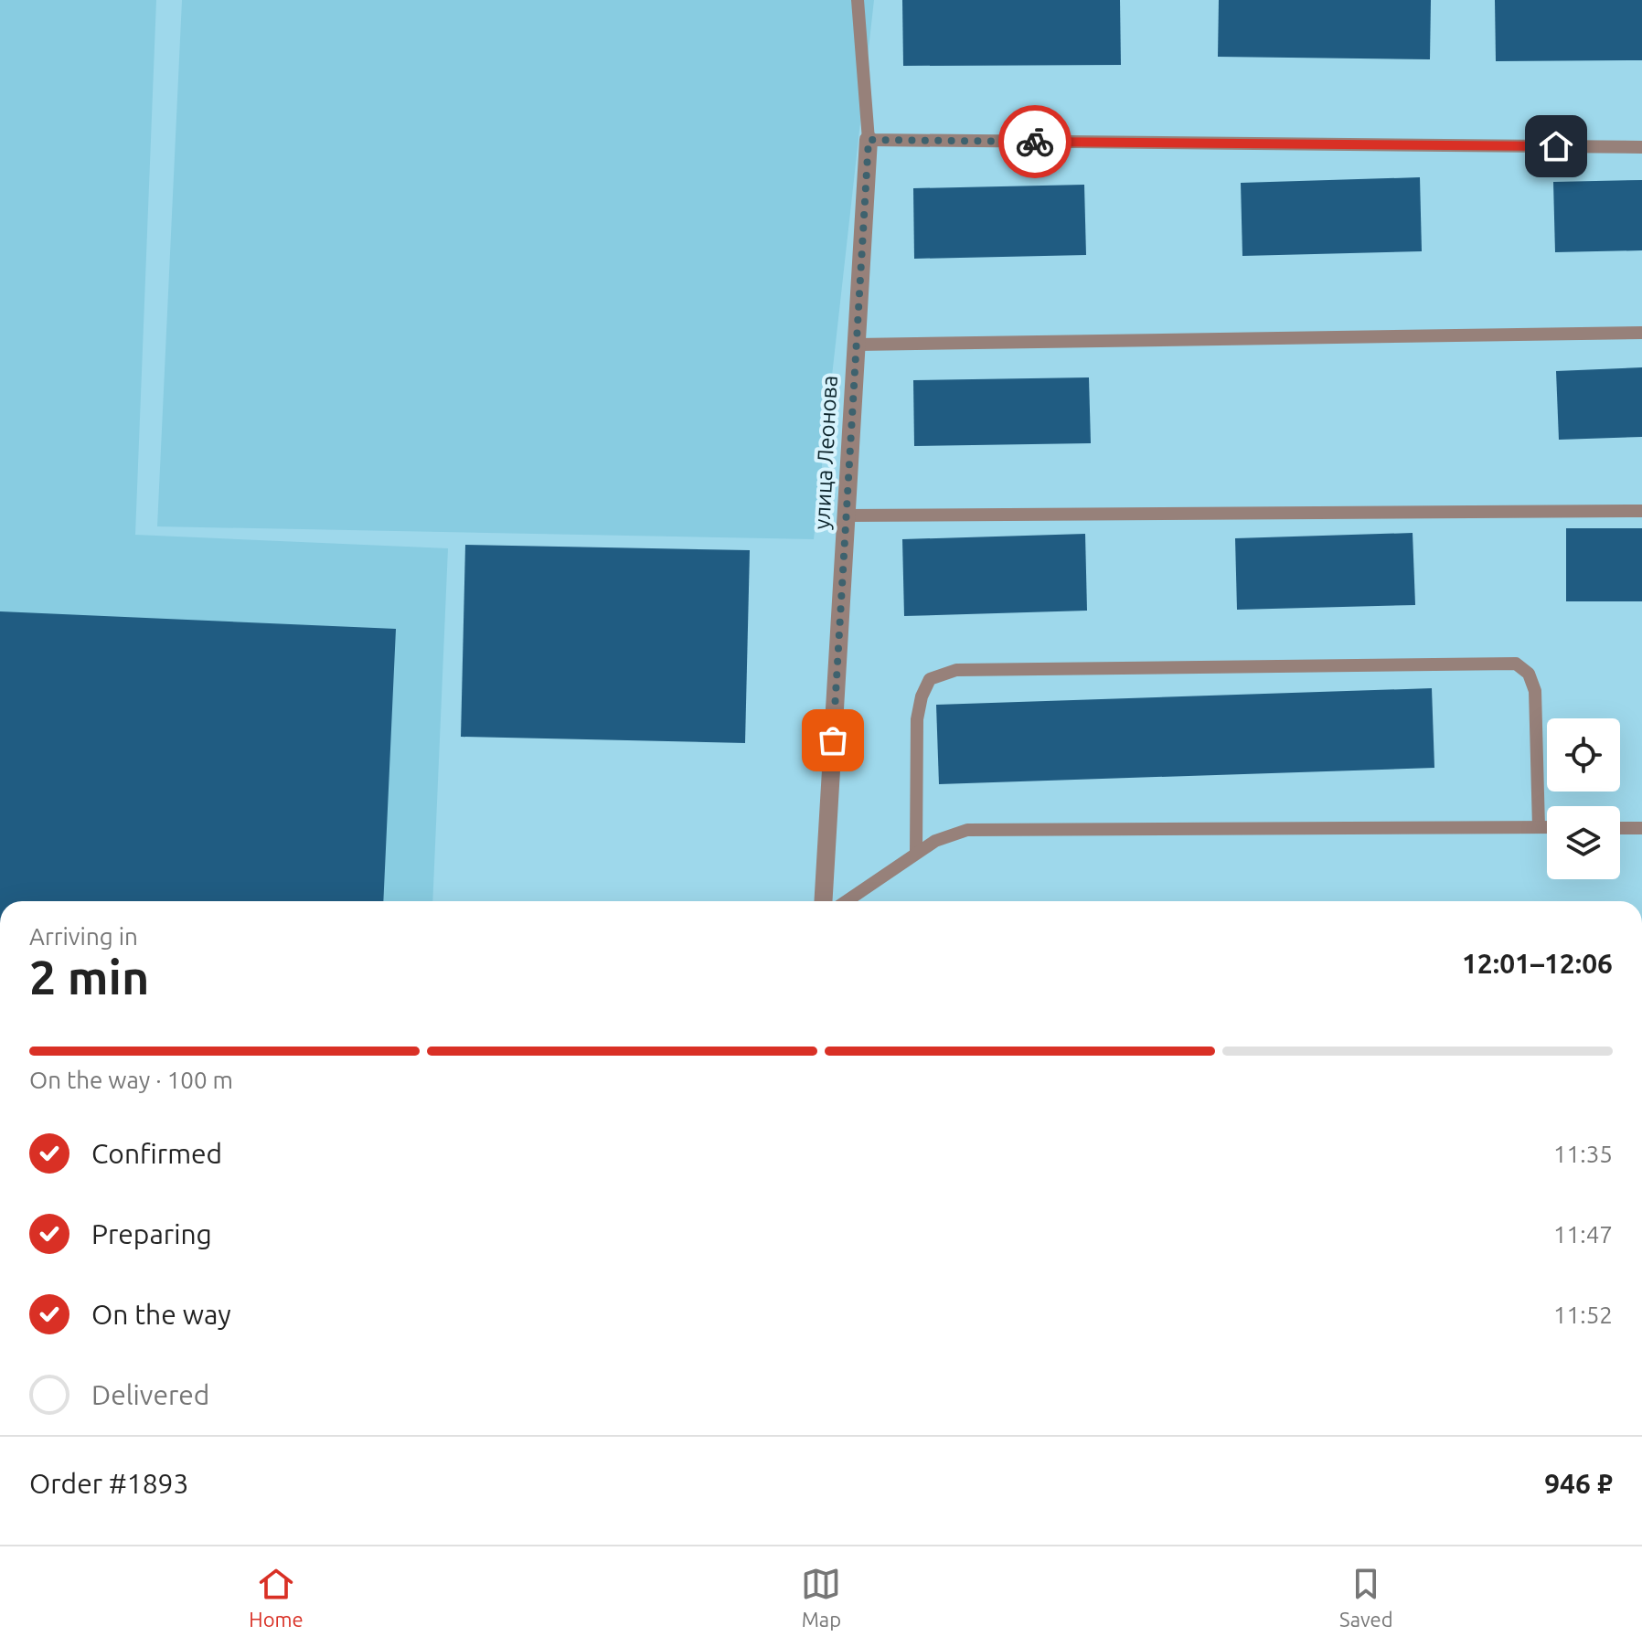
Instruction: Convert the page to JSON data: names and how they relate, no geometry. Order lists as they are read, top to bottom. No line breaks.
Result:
{"streets":{"street":["улица Леонова"]},"page":{"heading":["2 min","Arriving in","12:01–12:06"],"panel":["Order #1893","946 ₽"],"bar":"On the way · 100 m","list":[["Confirmed","11:35"],["Preparing","11:47"],["On the way","11:52"],"Delivered"],"tabs":["Home","Map","Saved"]}}
